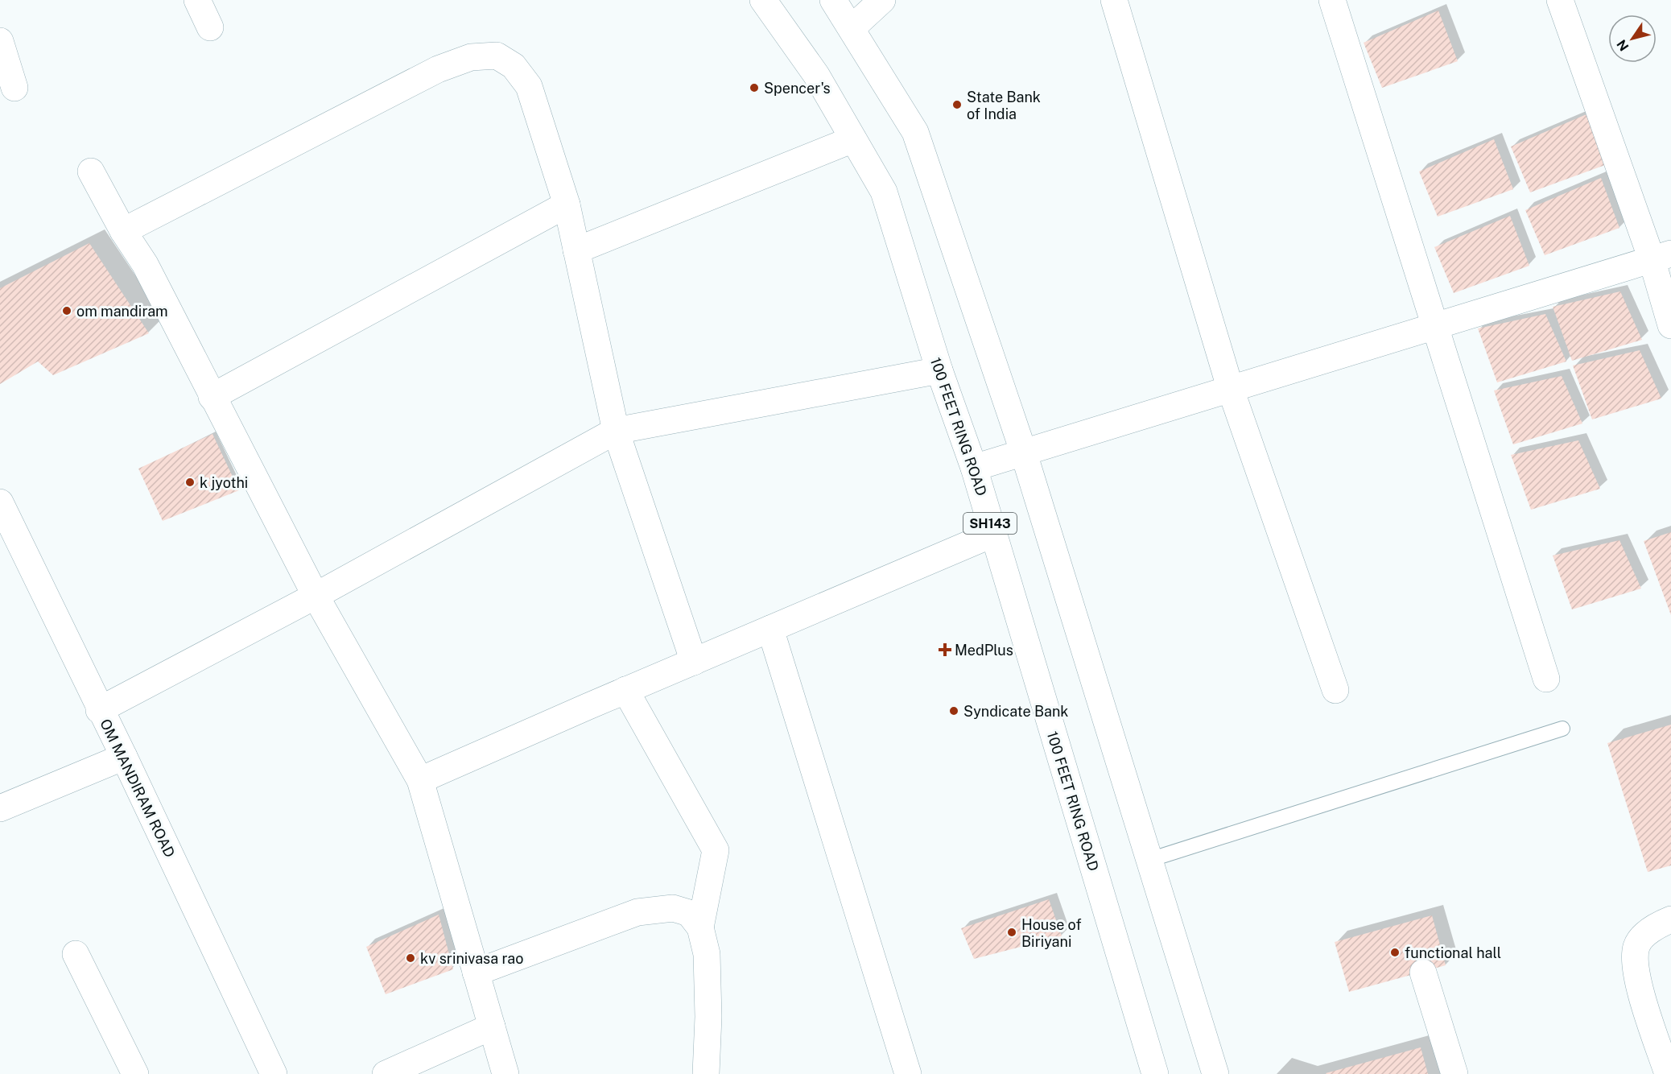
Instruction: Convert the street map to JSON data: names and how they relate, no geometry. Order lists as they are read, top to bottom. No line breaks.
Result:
{"streets":{"street":["100 FEET RING ROAD","SH143","OM MANDIRAM ROAD"]},"places":{"other":["Spencer's","State Bank of India","om mandiram","k jyothi","Syndicate Bank","House of Biriyani","functional hall","kv srinivasa rao"],"health":["MedPlus"]},"north":"bottom left"}
